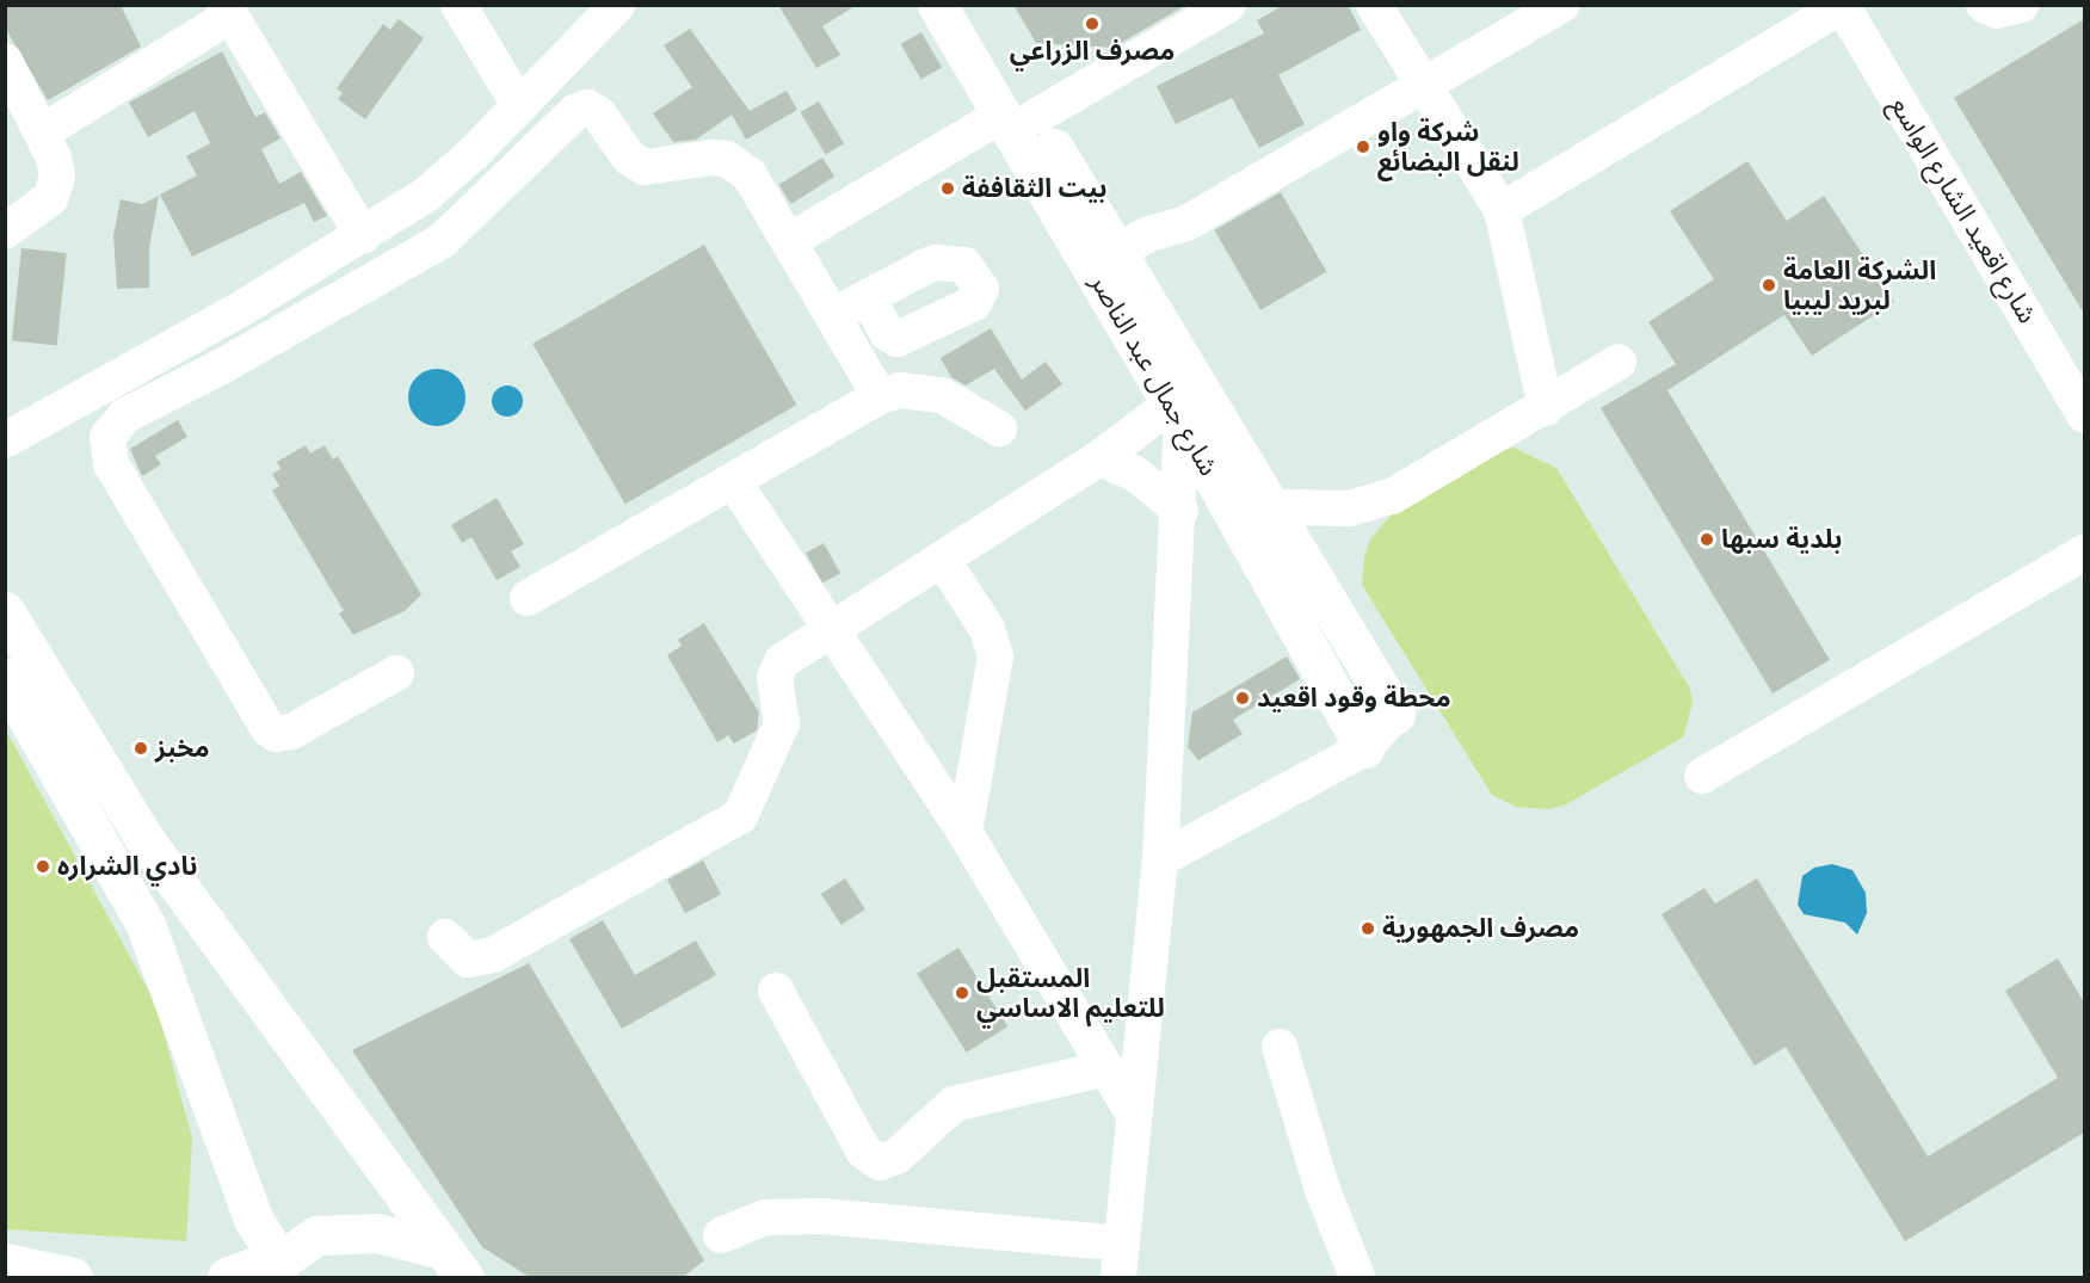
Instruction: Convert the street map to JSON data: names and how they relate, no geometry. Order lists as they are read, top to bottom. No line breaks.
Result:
{"streets":{"main road":["شارع جمال عبد الناصر"],"street":["شارع اقعيد الشارع الواسع"]},"places":["مصرف الزراعي","شركة واو لنقل البضائع","بيت الثقاففة","الشركة العامة لبريد ليبيا","بلدية سبها","محطة وقود اقعيد","مخبز","نادي الشراره","مصرف الجمهورية","المستقبل للتعليم الاساسي"]}
